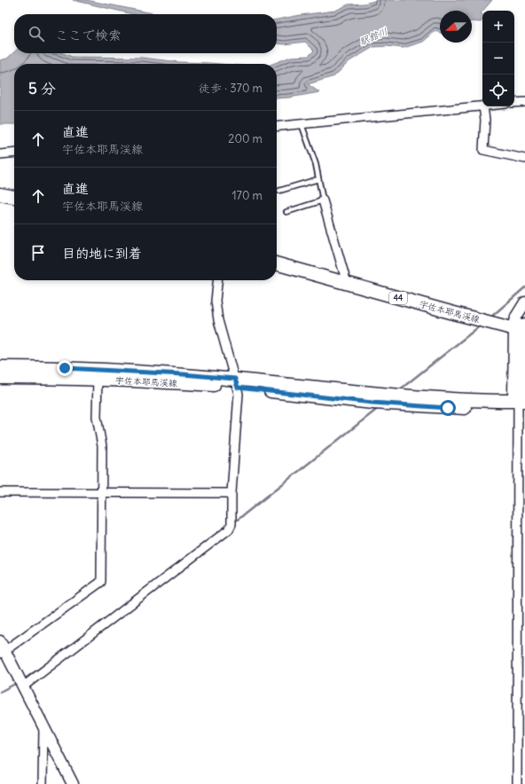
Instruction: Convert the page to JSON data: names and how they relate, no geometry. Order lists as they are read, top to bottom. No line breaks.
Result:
{"streets":{"main road":["44","宇佐本耶馬渓線"]},"water":["駅館川"],"north":"left","page":{"map_buttons":["+","−"],"search":"ここで検索","heading":["5 分","徒歩 · 370 m"],"list":[["直進","宇佐本耶馬渓線","200 m"],["直進","宇佐本耶馬渓線","170 m"],"目的地に到着"]}}
